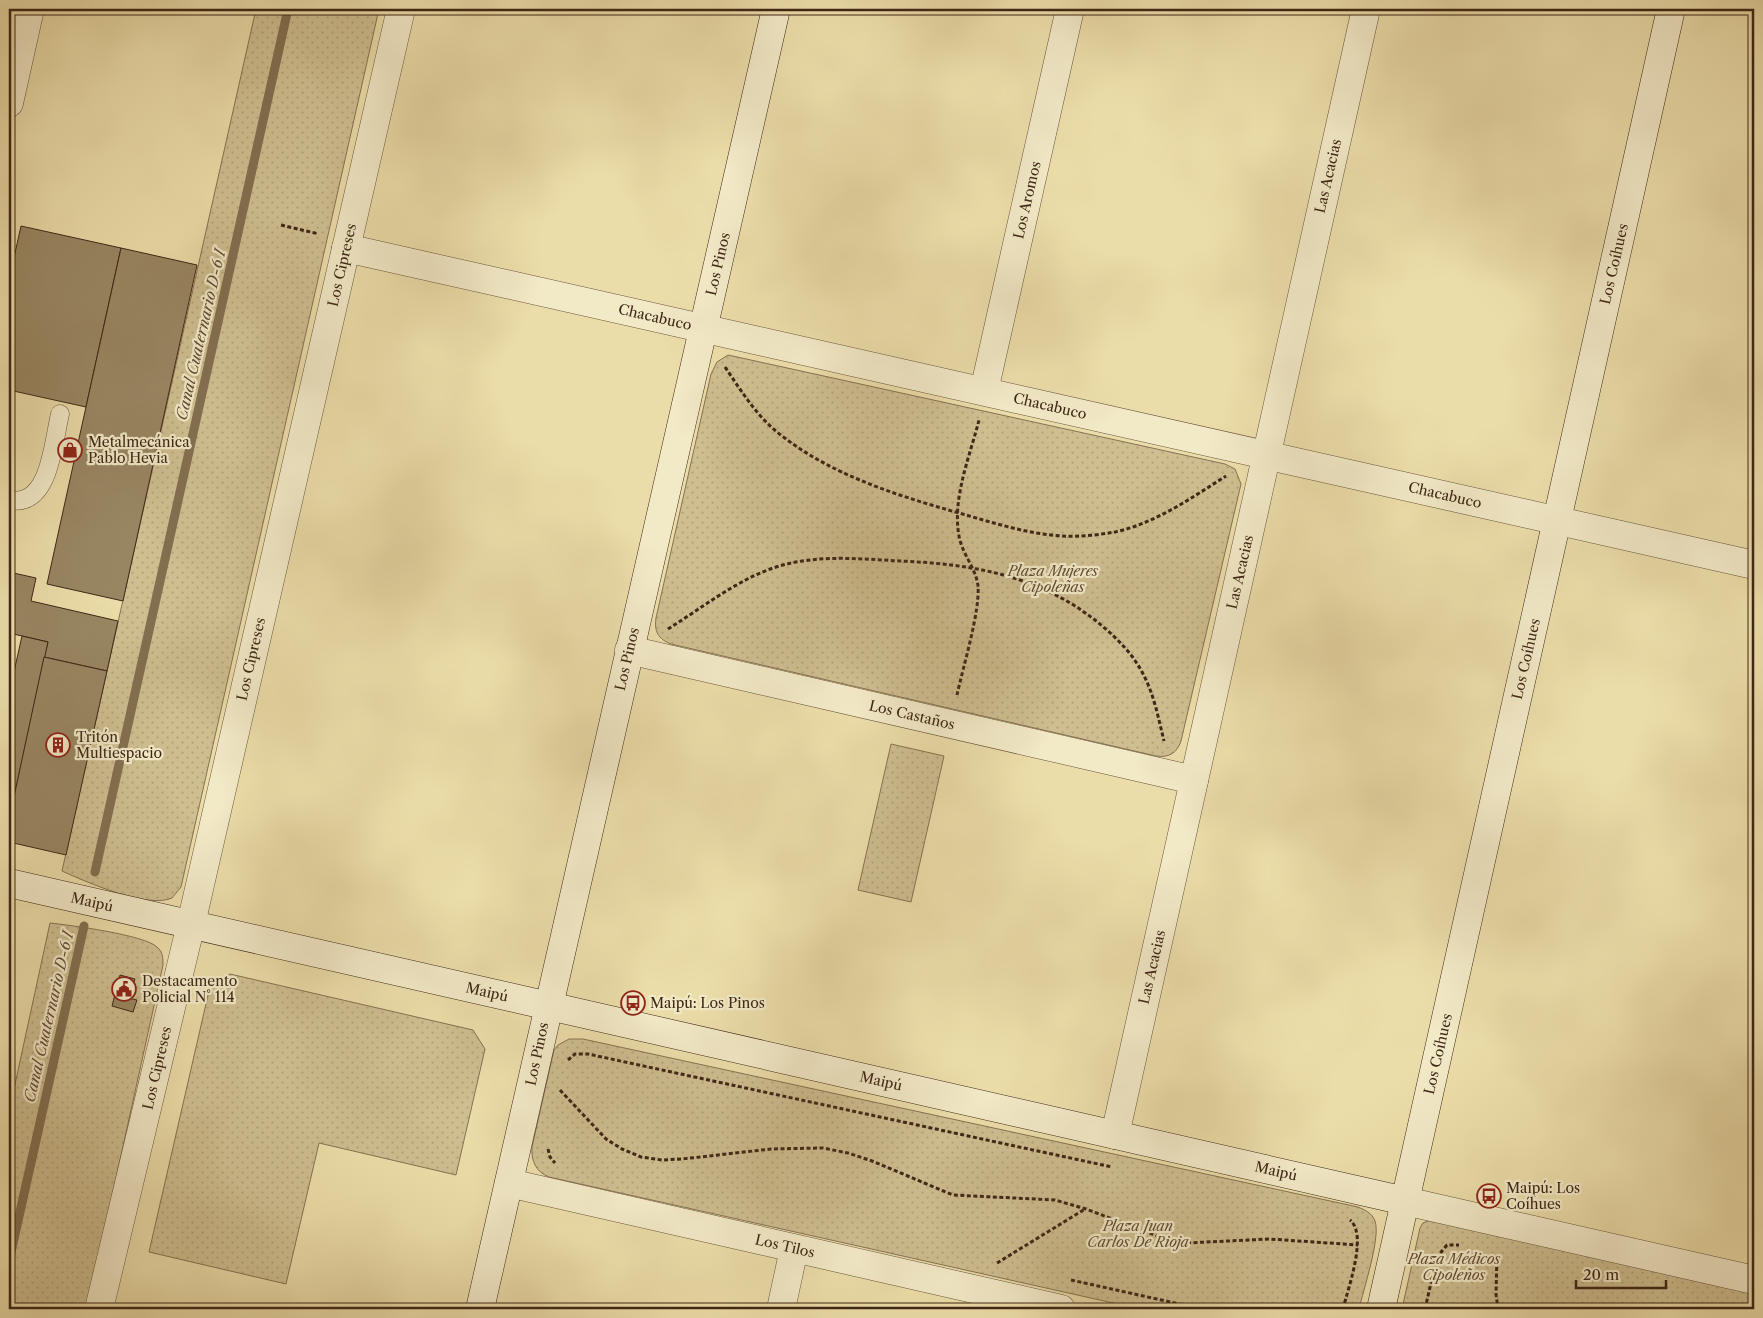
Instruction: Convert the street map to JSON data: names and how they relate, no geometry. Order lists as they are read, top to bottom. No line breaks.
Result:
{"streets":{"street":["Las Acacias","Los Aromos","Los Pinos","Los Coíhues","Los Cipreses","Chacabuco","Los Castaños","Maipú","Los Tilos"]},"crossings":[["Las Acacias","Chacabuco"],["Las Acacias","Los Castaños"],["Las Acacias","Maipú"],["Los Aromos","Chacabuco"],["Los Pinos","Chacabuco"],["Los Pinos","Los Castaños"],["Los Pinos","Maipú"],["Los Pinos","Los Tilos"],["Los Coíhues","Chacabuco"],["Los Coíhues","Maipú"],["Los Cipreses","Chacabuco"],["Los Cipreses","Maipú"]],"water":["Canal Cuaternario D-6 I"],"parks":["Plaza Mujeres Cipoleñas","Plaza Juan Carlos De Rioja","Plaza Médicos Cipoleños"],"places":{"shop":["Metalmecánica Pablo Hevia"],"building":["Tritón Multiespacio"],"public building":["Destacamento Policial N° 114"],"bus stop":["Maipú: Los Pinos","Maipú: Los Coíhues"]},"scale_bar":"20 m"}
